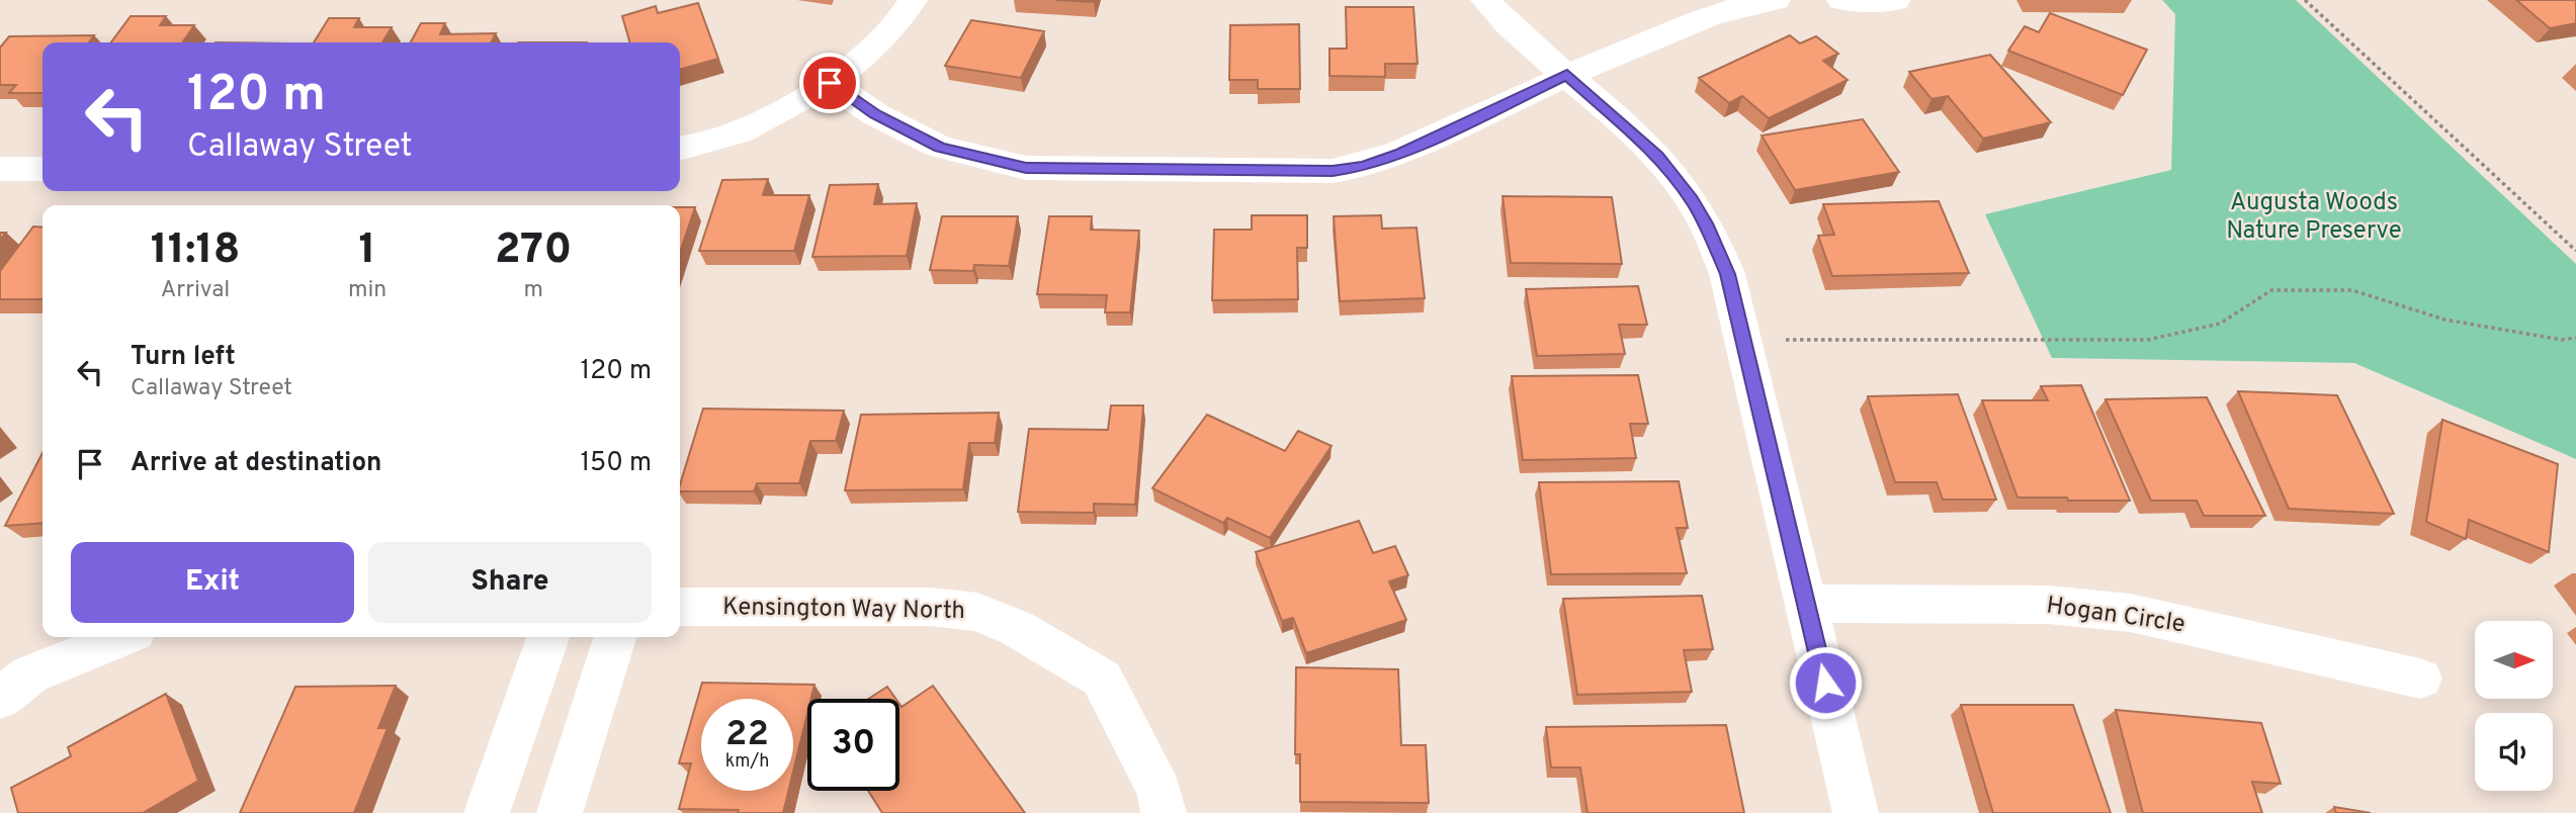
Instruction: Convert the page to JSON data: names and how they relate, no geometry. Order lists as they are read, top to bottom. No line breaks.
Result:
{"streets":{"street":["Kensington Way North","Hogan Circle"]},"parks":["Augusta Woods Nature Preserve"],"north":"right","page":{"turn":["120 m","Callaway Street"],"eta":["11:18","Arrival","1","min","270","m"],"list":[{"name":"Turn left","note":"Callaway Street","value":"120 m"},{"name":"Arrive at destination","value":"150 m"}],"buttons":["Exit","Share"],"speed":"22 km/h","limit":"30"}}
